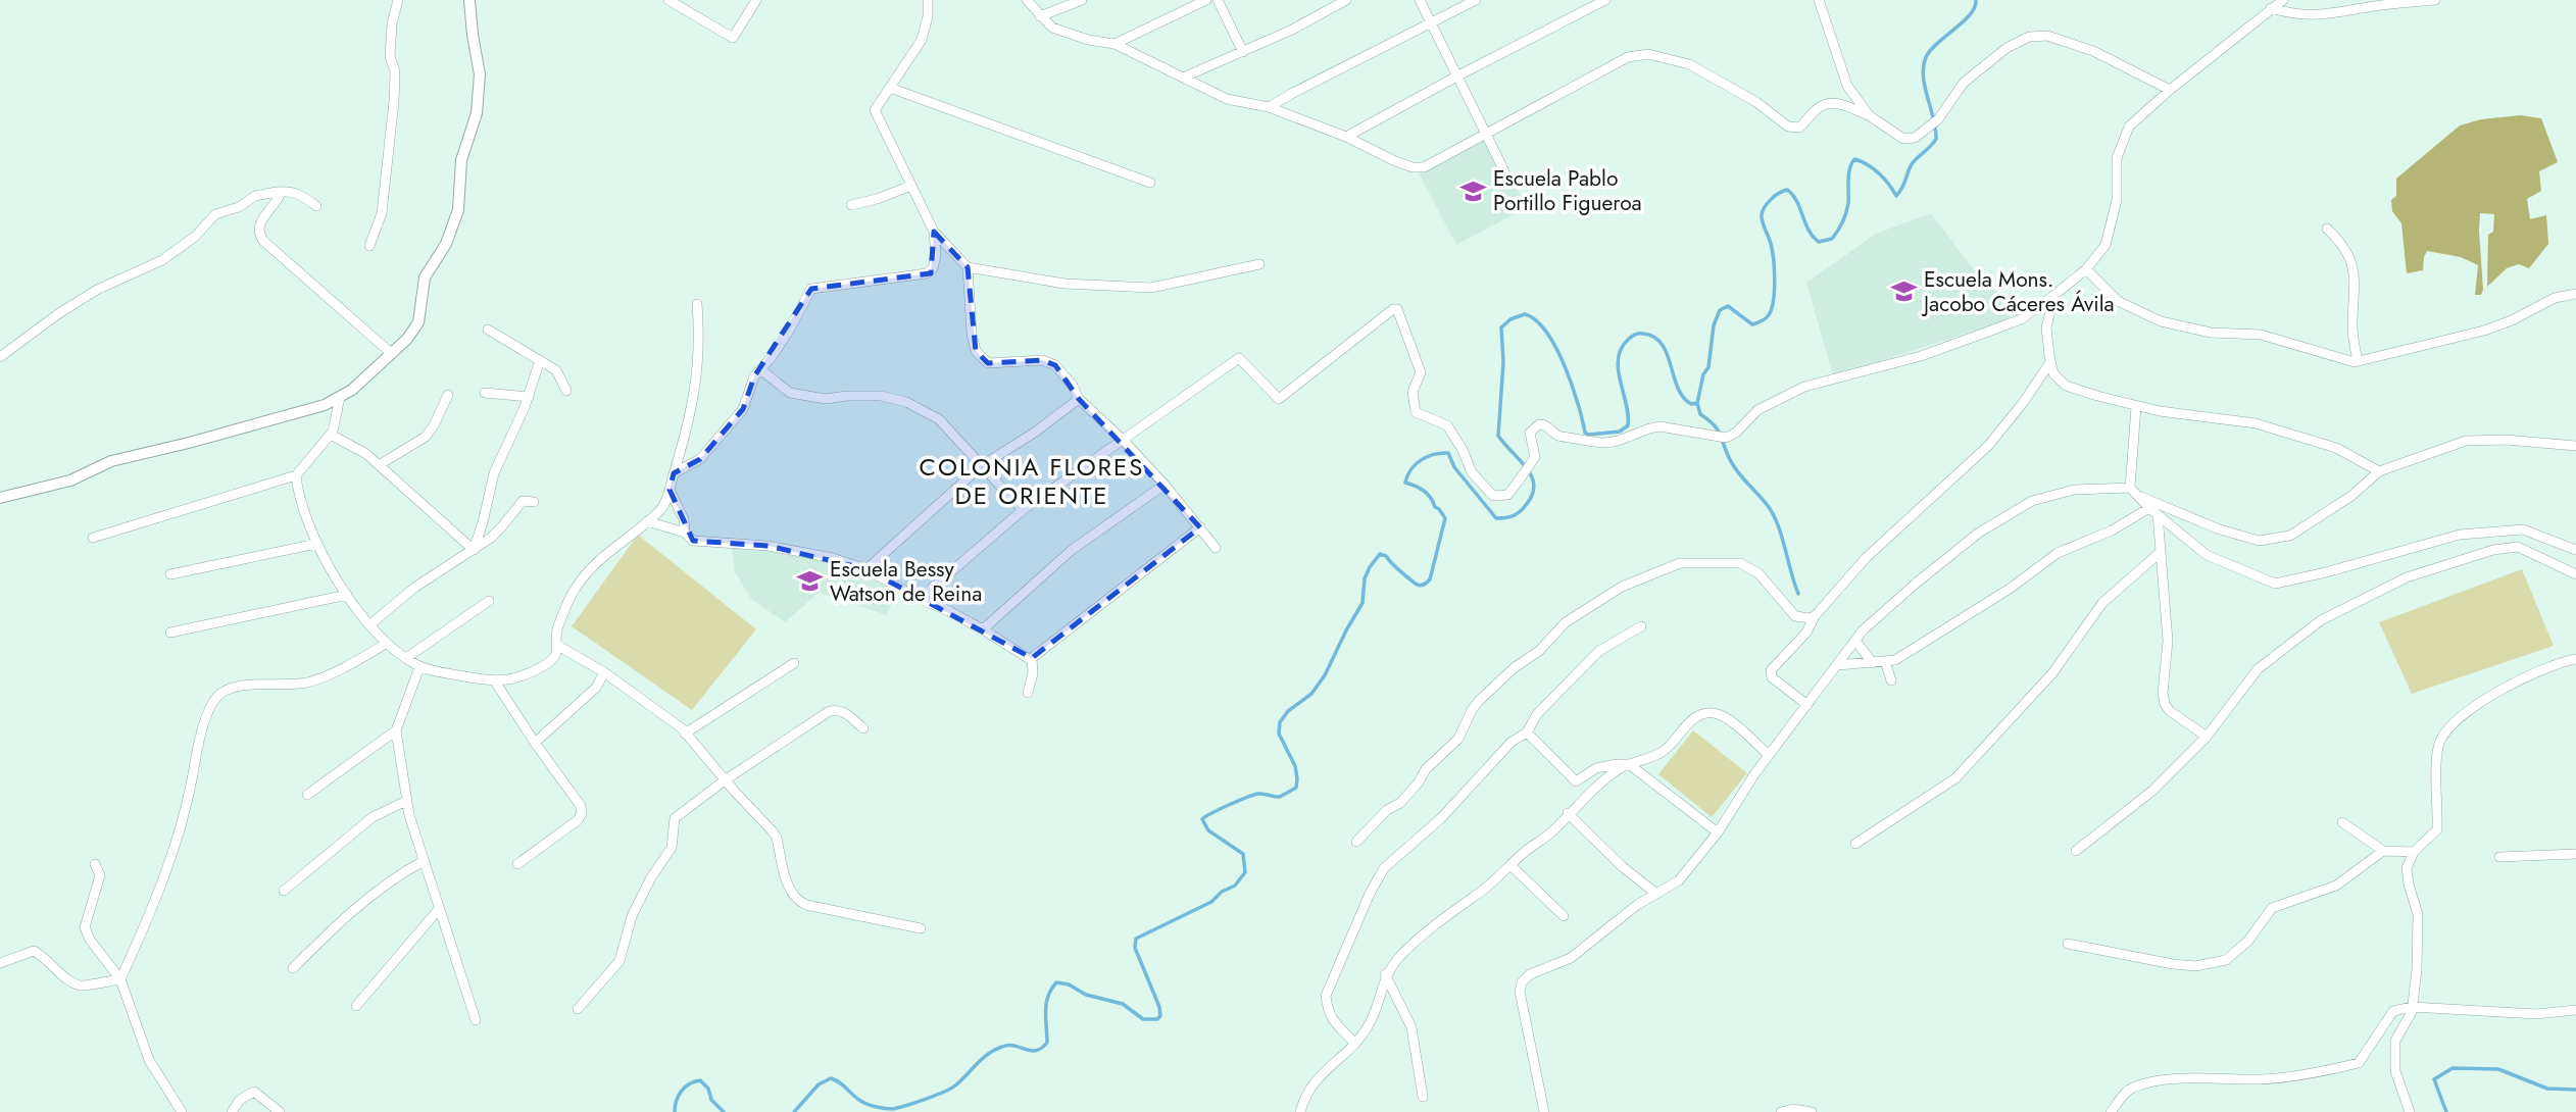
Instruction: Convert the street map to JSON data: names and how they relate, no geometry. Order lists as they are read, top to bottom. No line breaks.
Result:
{"districts":["COLONIA FLORES DE ORIENTE"],"places":{"school or university":["Escuela Pablo Portillo Figueroa","Escuela Mons. Jacobo Cáceres Ávila","Escuela Bessy Watson de Reina"]}}
